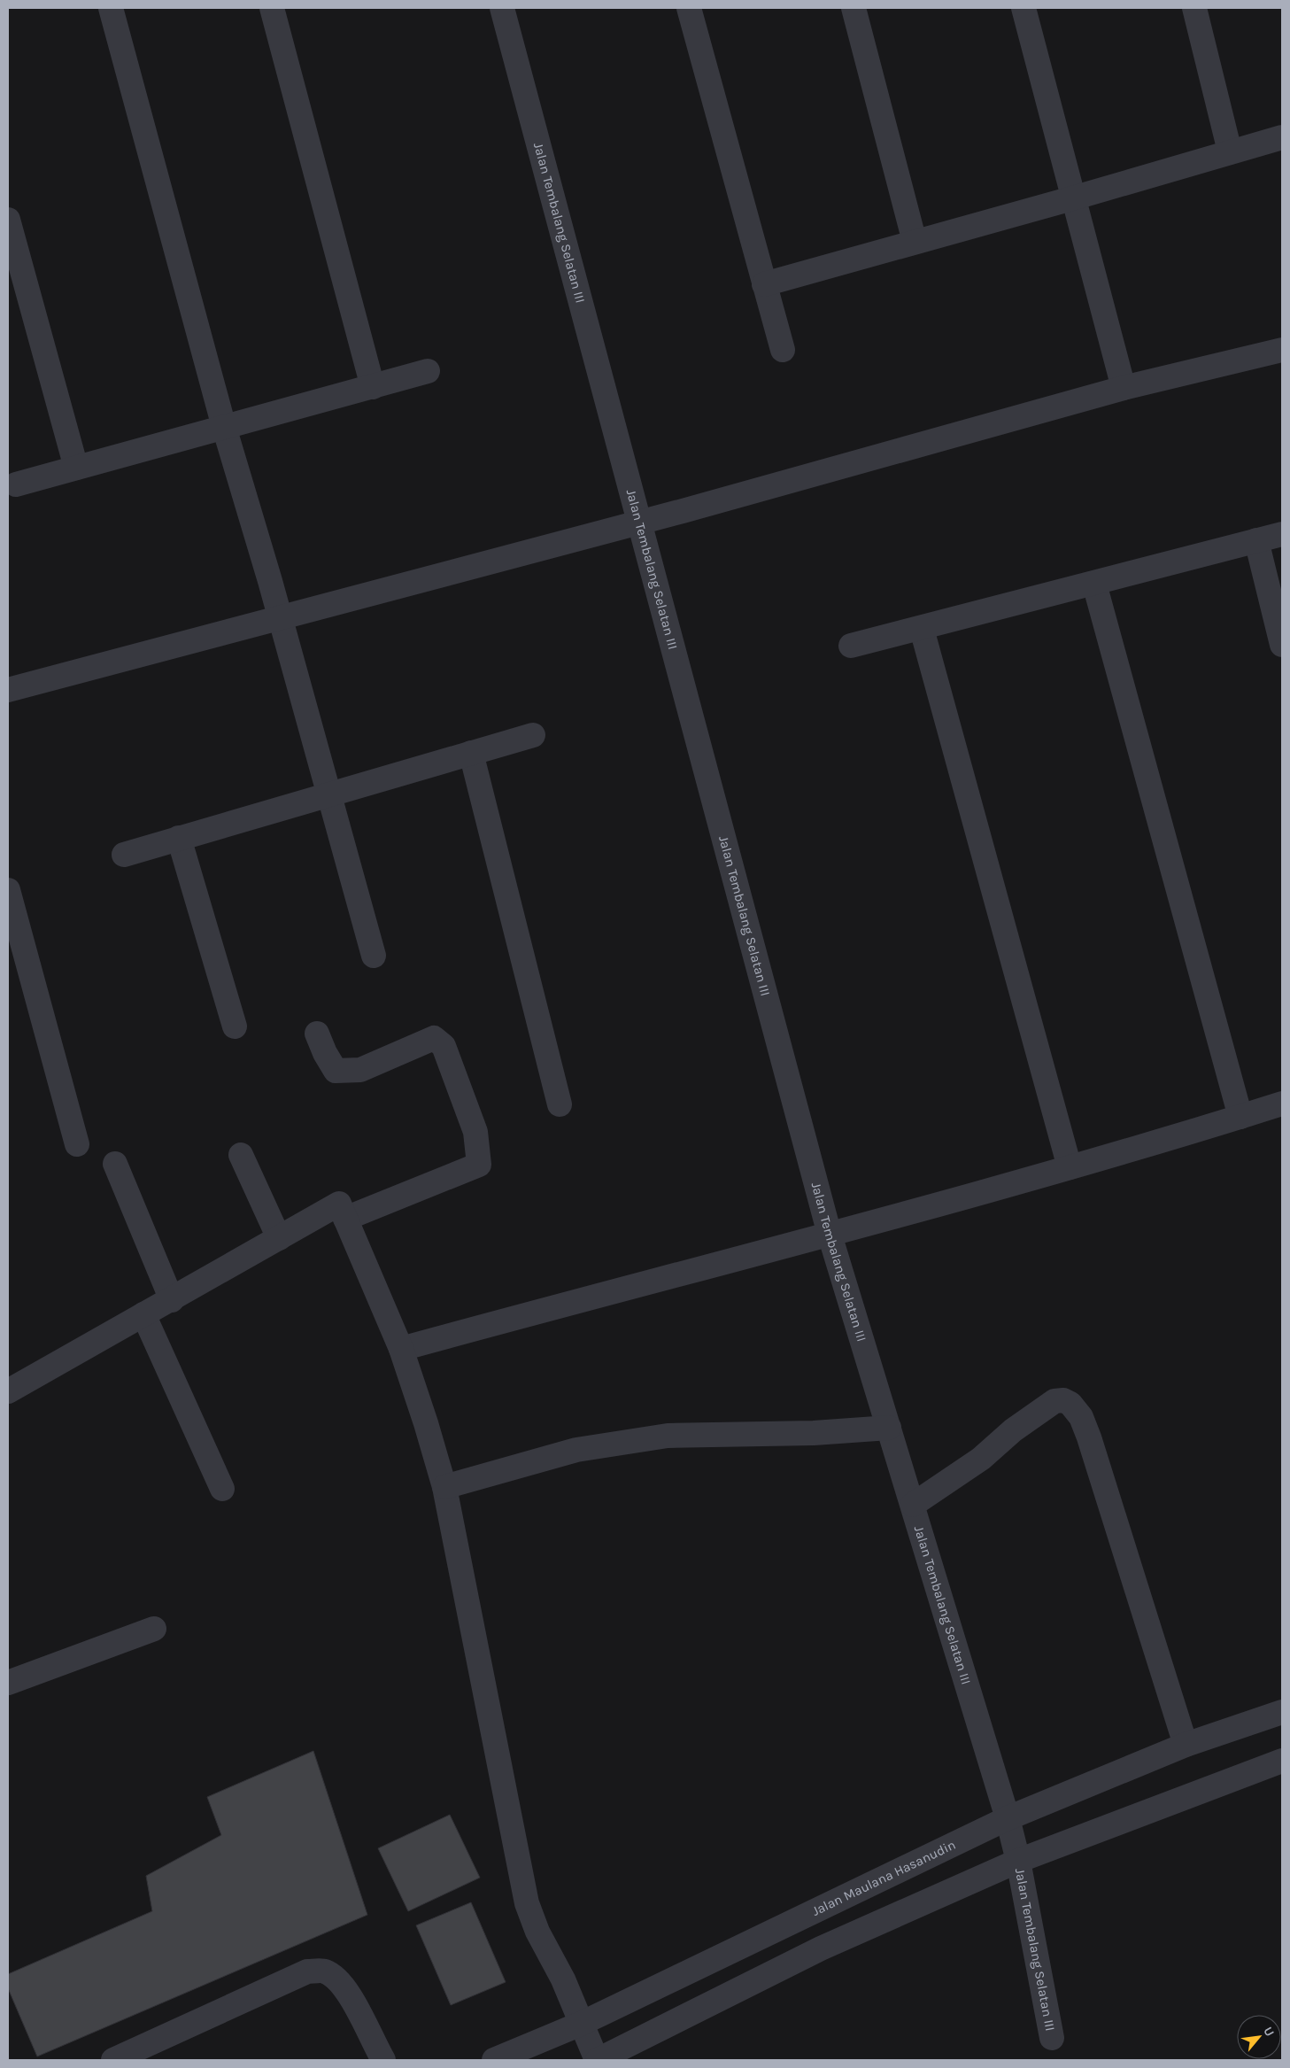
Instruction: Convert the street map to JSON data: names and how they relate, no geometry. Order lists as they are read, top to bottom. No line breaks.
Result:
{"streets":{"street":["Jalan Tembalang Selatan III","Jalan Maulana Hasanudin"]},"crossings":[["Jalan Tembalang Selatan III","Jalan Maulana Hasanudin"]],"north":"top right"}
